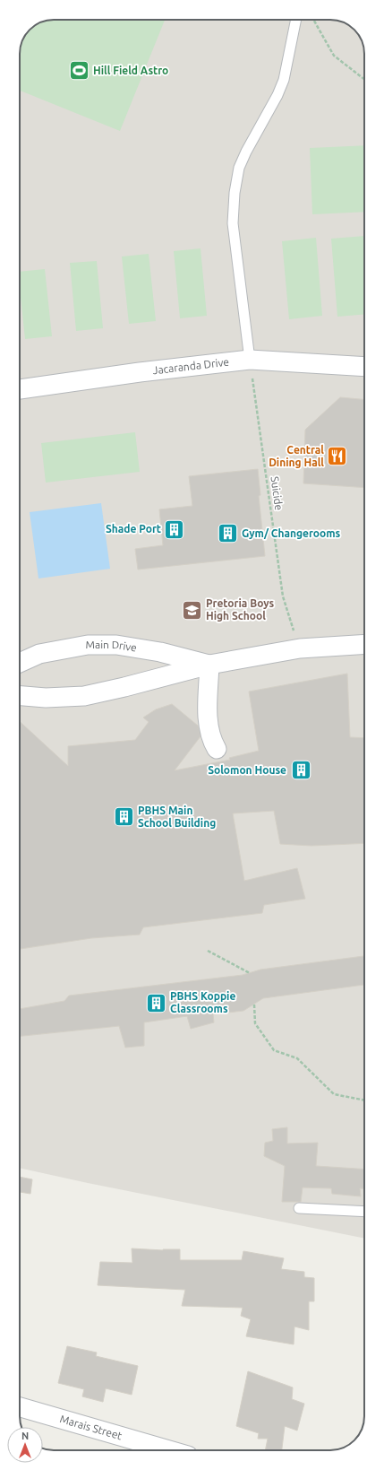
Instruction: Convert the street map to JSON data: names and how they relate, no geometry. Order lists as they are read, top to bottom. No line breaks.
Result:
{"streets":{"street":["Jacaranda Drive","Main Drive","Marais Street"],"path":["Suicide"]},"crossings":[["Jacaranda Drive","Suicide"],["Suicide","Main Drive"]],"places":{"sports":["Hill Field Astro"],"restaurant":["Central Dining Hall"],"building":["Shade Port","Gym/ Changerooms","Solomon House","PBHS Main School Building","PBHS Koppie Classrooms"],"school or university":["Pretoria Boys High School"]},"north":"top"}
